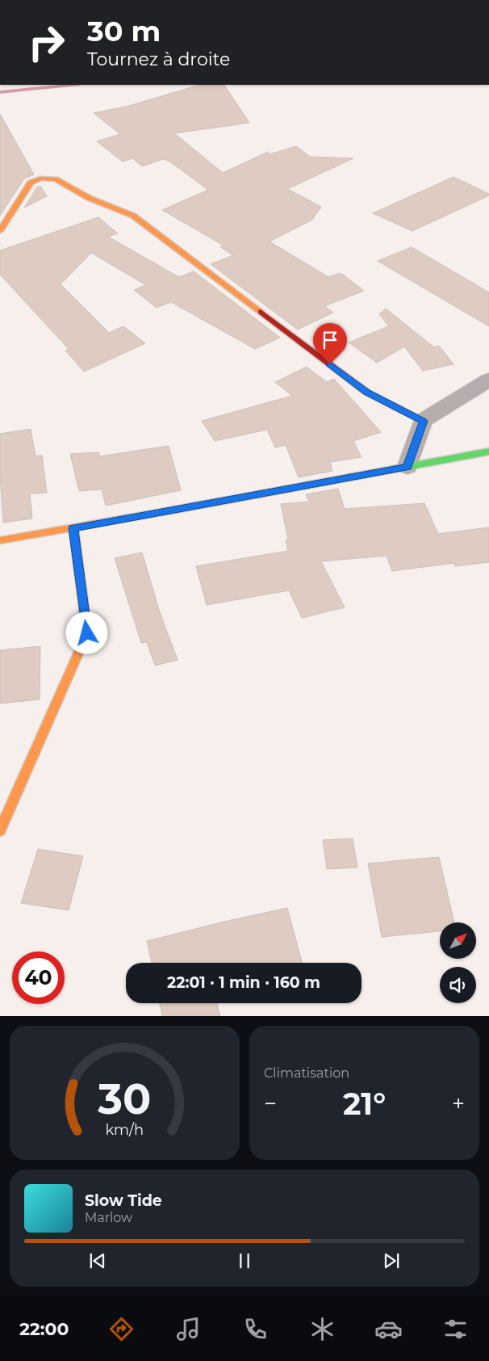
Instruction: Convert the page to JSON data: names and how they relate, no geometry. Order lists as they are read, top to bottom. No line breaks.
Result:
{"north":"top right","page":{"turn":["30 m","Tournez à droite"],"limit":"40","trip":"22:01 · 1 min · 160 m","tile":"Climatisation","heat":["−","21°","+"],"song":["Slow Tide","Marlow"],"tabs":"22:00","gauge":["30","km/h"]}}
